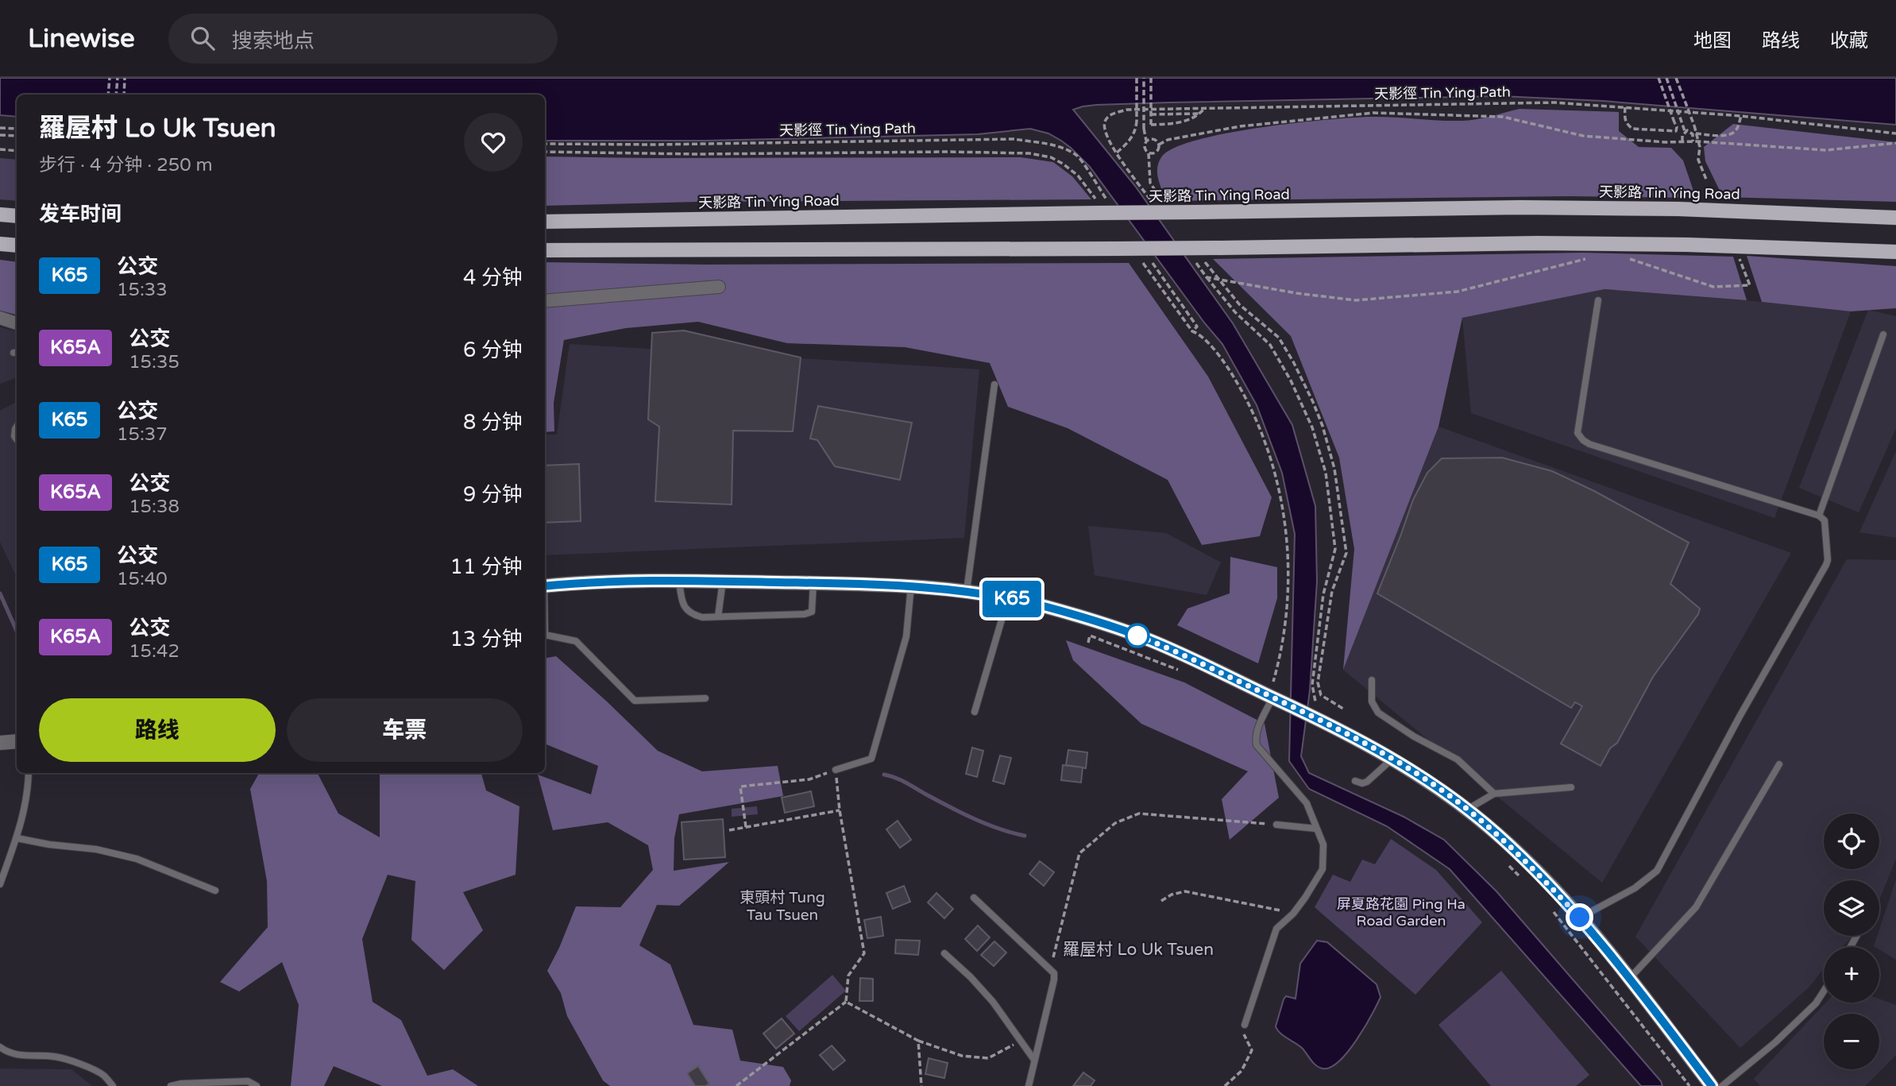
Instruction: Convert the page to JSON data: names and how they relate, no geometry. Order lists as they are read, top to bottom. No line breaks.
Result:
{"streets":{"main road":["天影路 Tin Ying Road"],"path":["天影徑 Tin Ying Path"]},"districts":["東頭村 Tung Tau Tsuen","羅屋村 Lo Uk Tsuen"],"parks":["屏夏路花園 Ping Ha Road Garden"],"lines":["bus line K65"],"page":{"header":"Linewise","search":"搜索地点","nav":["地图","路线","收藏"],"on_map":"K65","heading":[["羅屋村 Lo Uk Tsuen","步行 · 4 分钟 · 250 m"],"发车时间"],"list":[{"mark":"K65","name":"公交","note":"15:33","value":"4 分钟"},{"mark":"K65A","name":"公交","note":"15:35","value":"6 分钟"},{"mark":"K65","name":"公交","note":"15:37","value":"8 分钟"},{"mark":"K65A","name":"公交","note":"15:38","value":"9 分钟"},{"mark":"K65","name":"公交","note":"15:40","value":"11 分钟"},{"mark":"K65A","name":"公交","note":"15:42","value":"13 分钟"}],"buttons":["路线","车票"],"map_buttons":["+","−"]}}
